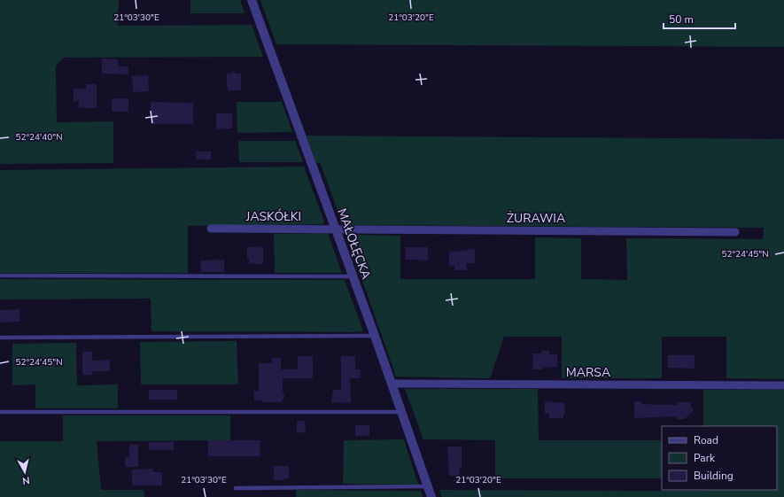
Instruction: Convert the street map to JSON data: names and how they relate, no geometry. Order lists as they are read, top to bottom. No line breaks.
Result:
{"streets":{"street":["JASKÓŁKI","ŻURAWIA","MAŁOŁĘCKA","MARSA"]},"crossings":[["JASKÓŁKI","ŻURAWIA"],["JASKÓŁKI","MAŁOŁĘCKA"],["ŻURAWIA","MAŁOŁĘCKA"],["MAŁOŁĘCKA","MARSA"]],"legend":["Road","Park","Building"],"scale_bar":"50 m","north":"bottom","coordinates":["21°03'30\"E","21°03'20\"E","52°24'40\"N","52°24'45\"N"]}
